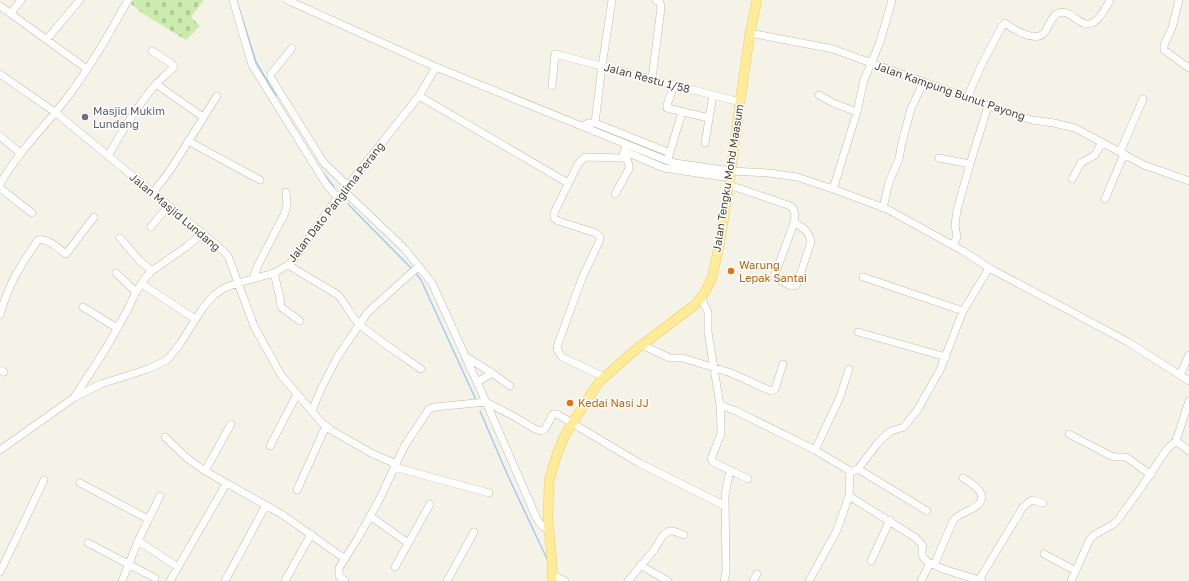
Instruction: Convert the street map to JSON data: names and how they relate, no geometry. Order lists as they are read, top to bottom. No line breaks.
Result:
{"streets":{"main road":["Jalan Tengku Mohd Maasum"],"street":["Jalan Restu 1/58","Jalan Kampung Bunut Payong","Jalan Dato Panglima Perang","Jalan Masjid Lundang"]},"crossings":[["Jalan Restu 1/58","Jalan Tengku Mohd Maasum"],["Jalan Kampung Bunut Payong","Jalan Tengku Mohd Maasum"],["Jalan Dato Panglima Perang","Jalan Masjid Lundang"]],"places":["Masjid Mukim Lundang","Warung Lepak Santai","Kedai Nasi JJ"]}
